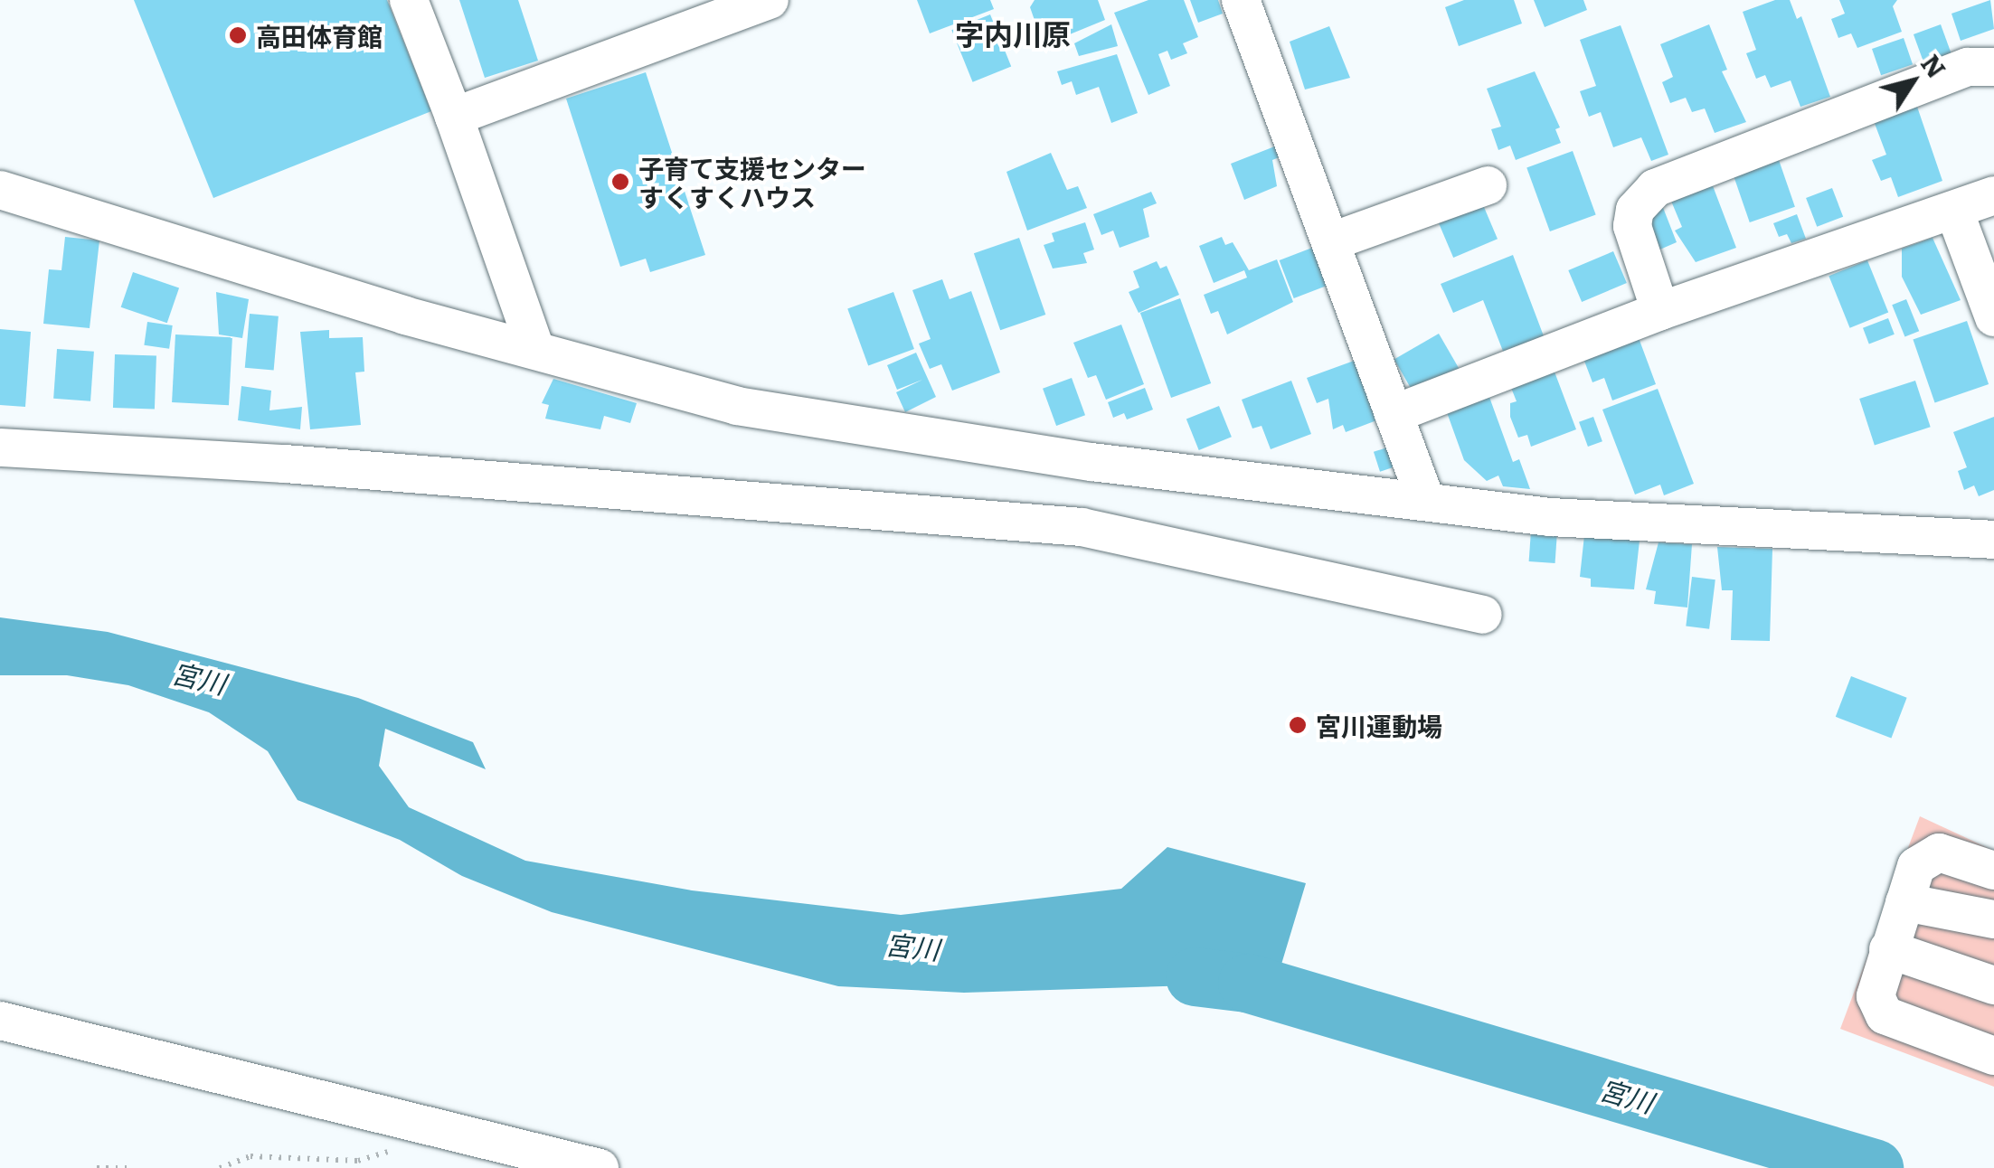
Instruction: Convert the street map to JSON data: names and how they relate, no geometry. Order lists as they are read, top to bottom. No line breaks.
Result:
{"districts":["字内川原"],"water":["宮川"],"places":["高田体育館","子育て支援センター すくすくハウス","宮川運動場"],"north":"top right"}
